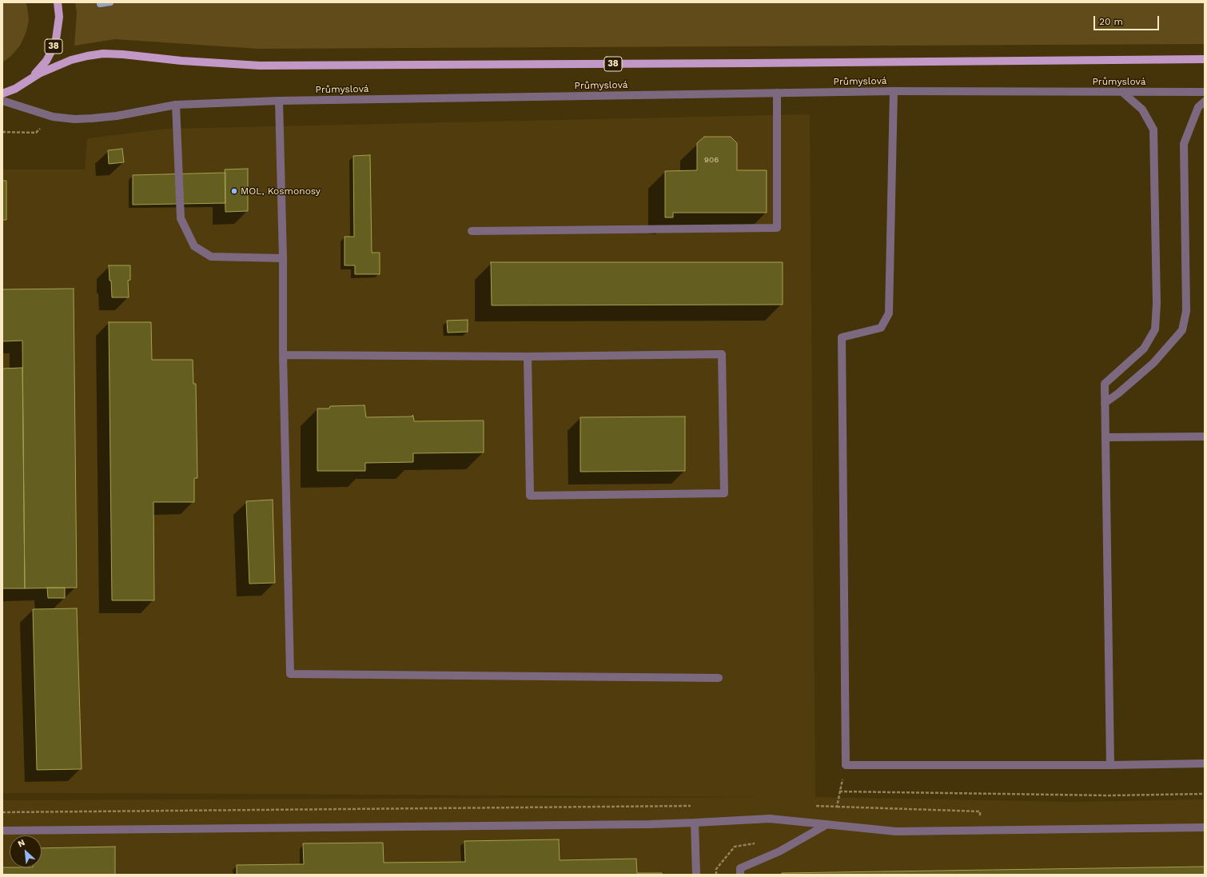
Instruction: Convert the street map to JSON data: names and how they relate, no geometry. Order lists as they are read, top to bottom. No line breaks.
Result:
{"streets":{"main road":["38","Průmyslová"]},"places":["MOL, Kosmonosy"],"house_numbers":["906"],"scale_bar":"20 m","north":"top left"}
